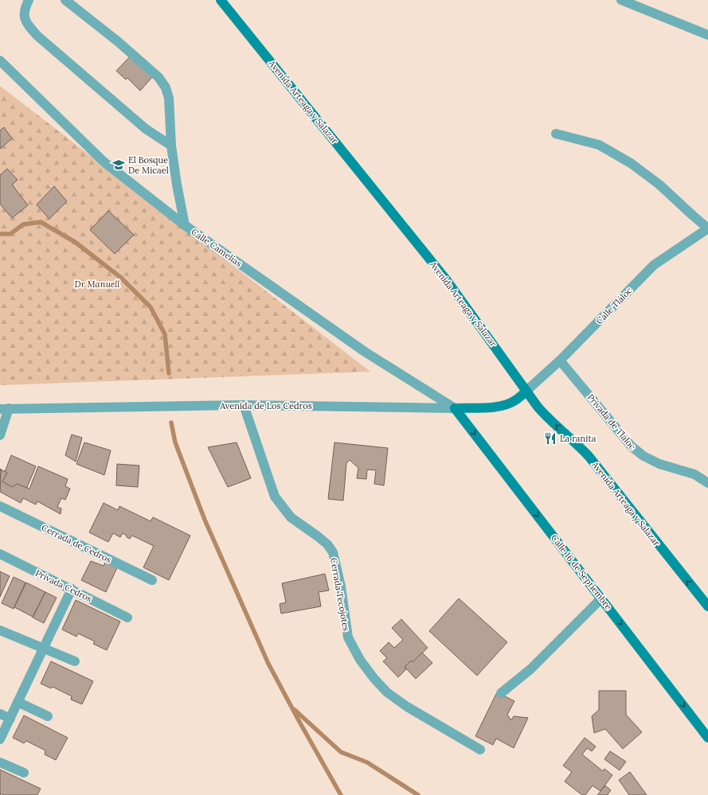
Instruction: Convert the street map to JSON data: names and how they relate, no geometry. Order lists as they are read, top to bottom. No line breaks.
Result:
{"streets":{"street":["Avenida Arteaga y Salazar","Calle Camelias","Calle Tláloc","Avenida de Los Cedros","Privada de Tláloc","Cerrada de Cedros","Calle 16 de Septiembre","Privada Cedros","Cerrada Tecojotes"]},"crossings":[["Avenida Arteaga y Salazar","Calle Tláloc"],["Avenida Arteaga y Salazar","Avenida de Los Cedros"],["Calle Camelias","Avenida de Los Cedros"],["Calle Camelias","Calle 16 de Septiembre"],["Calle Tláloc","Avenida de Los Cedros"],["Calle Tláloc","Privada de Tláloc"],["Avenida de Los Cedros","Calle 16 de Septiembre"],["Avenida de Los Cedros","Cerrada Tecojotes"]],"one_way":["Avenida Arteaga y Salazar","Calle 16 de Septiembre"],"parks":["Dr Manuell"],"places":{"school or university":["El Bosque De Micael"],"restaurant":["La ranita"]}}
